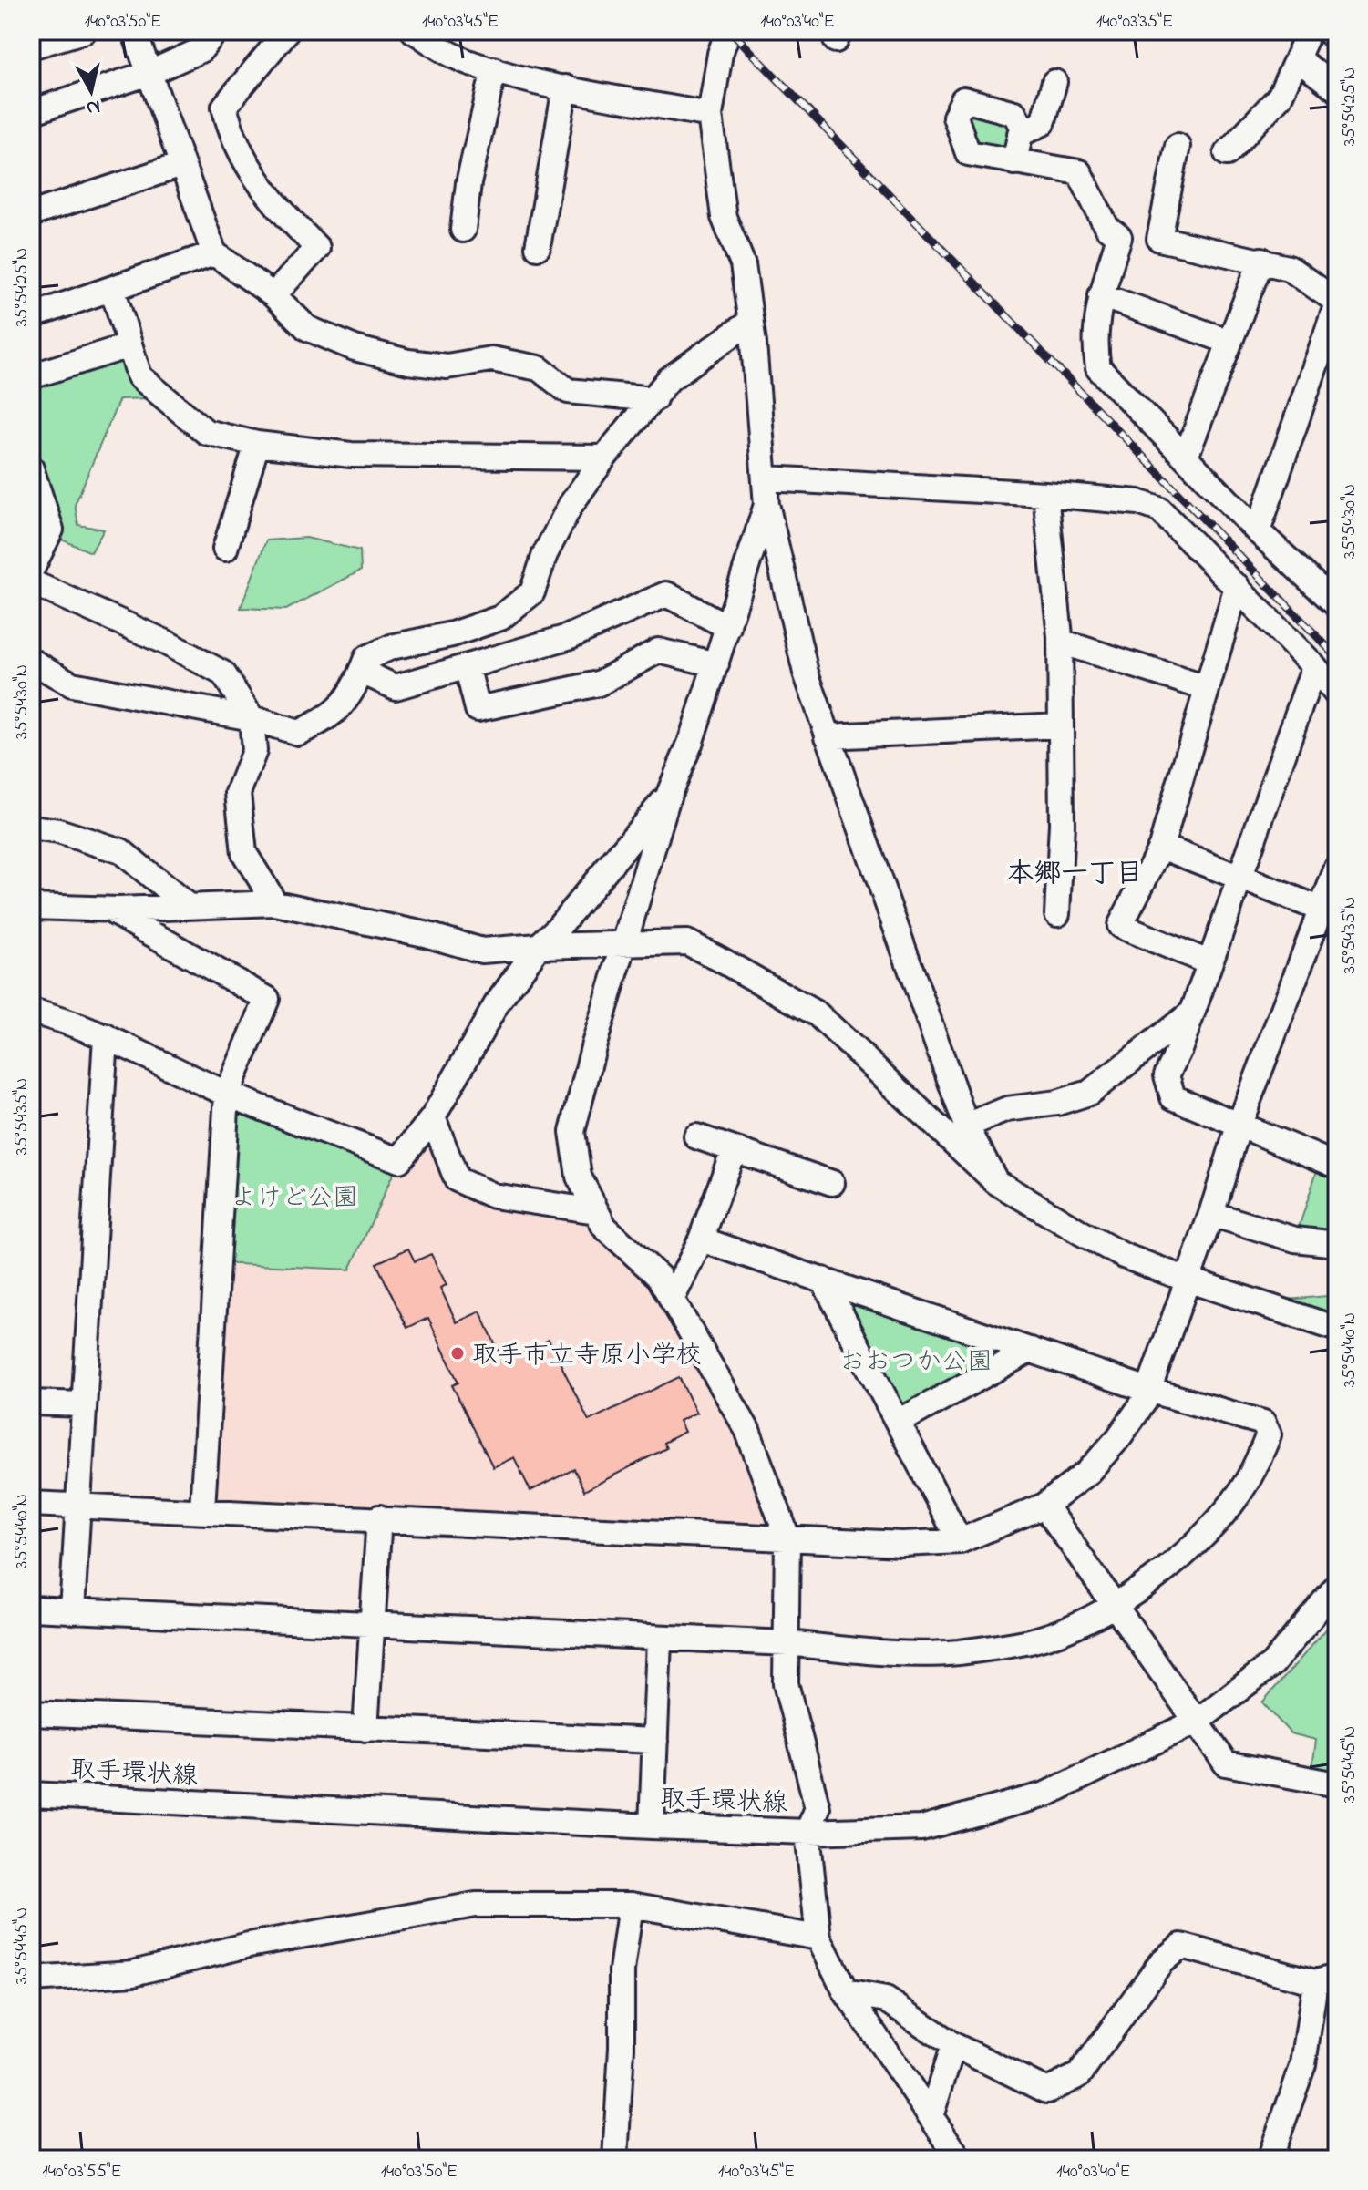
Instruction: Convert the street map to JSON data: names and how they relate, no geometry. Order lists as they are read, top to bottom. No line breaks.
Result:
{"streets":{"street":["取手環状線"]},"districts":["本郷一丁目"],"parks":["よけど公園","おおつか公園"],"places":["取手市立寺原小学校"],"north":"bottom","coordinates":["140°03'50\"E","140°03'45\"E","140°03'40\"E","140°03'35\"E","35°54'25\"N","35°54'30\"N","35°54'35\"N","35°54'40\"N","35°54'45\"N","140°03'55\"E"]}
